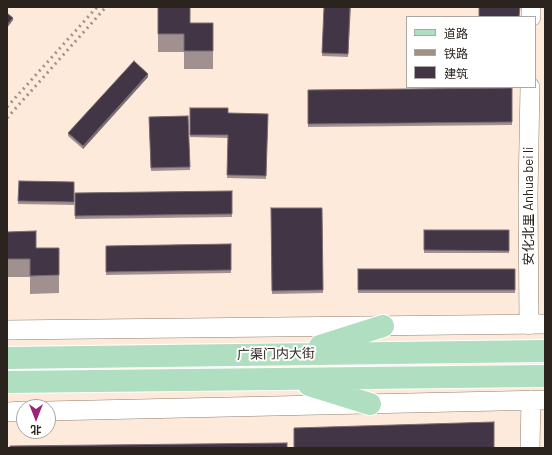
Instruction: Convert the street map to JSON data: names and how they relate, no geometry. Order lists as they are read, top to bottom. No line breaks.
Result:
{"streets":{"main road":["广渠门内大街"],"street":["安化北里 Anhua bei li"]},"crossings":[["安化北里 Anhua bei li","广渠门内大街"]],"legend":["道路","铁路","建筑"],"north":"bottom"}
